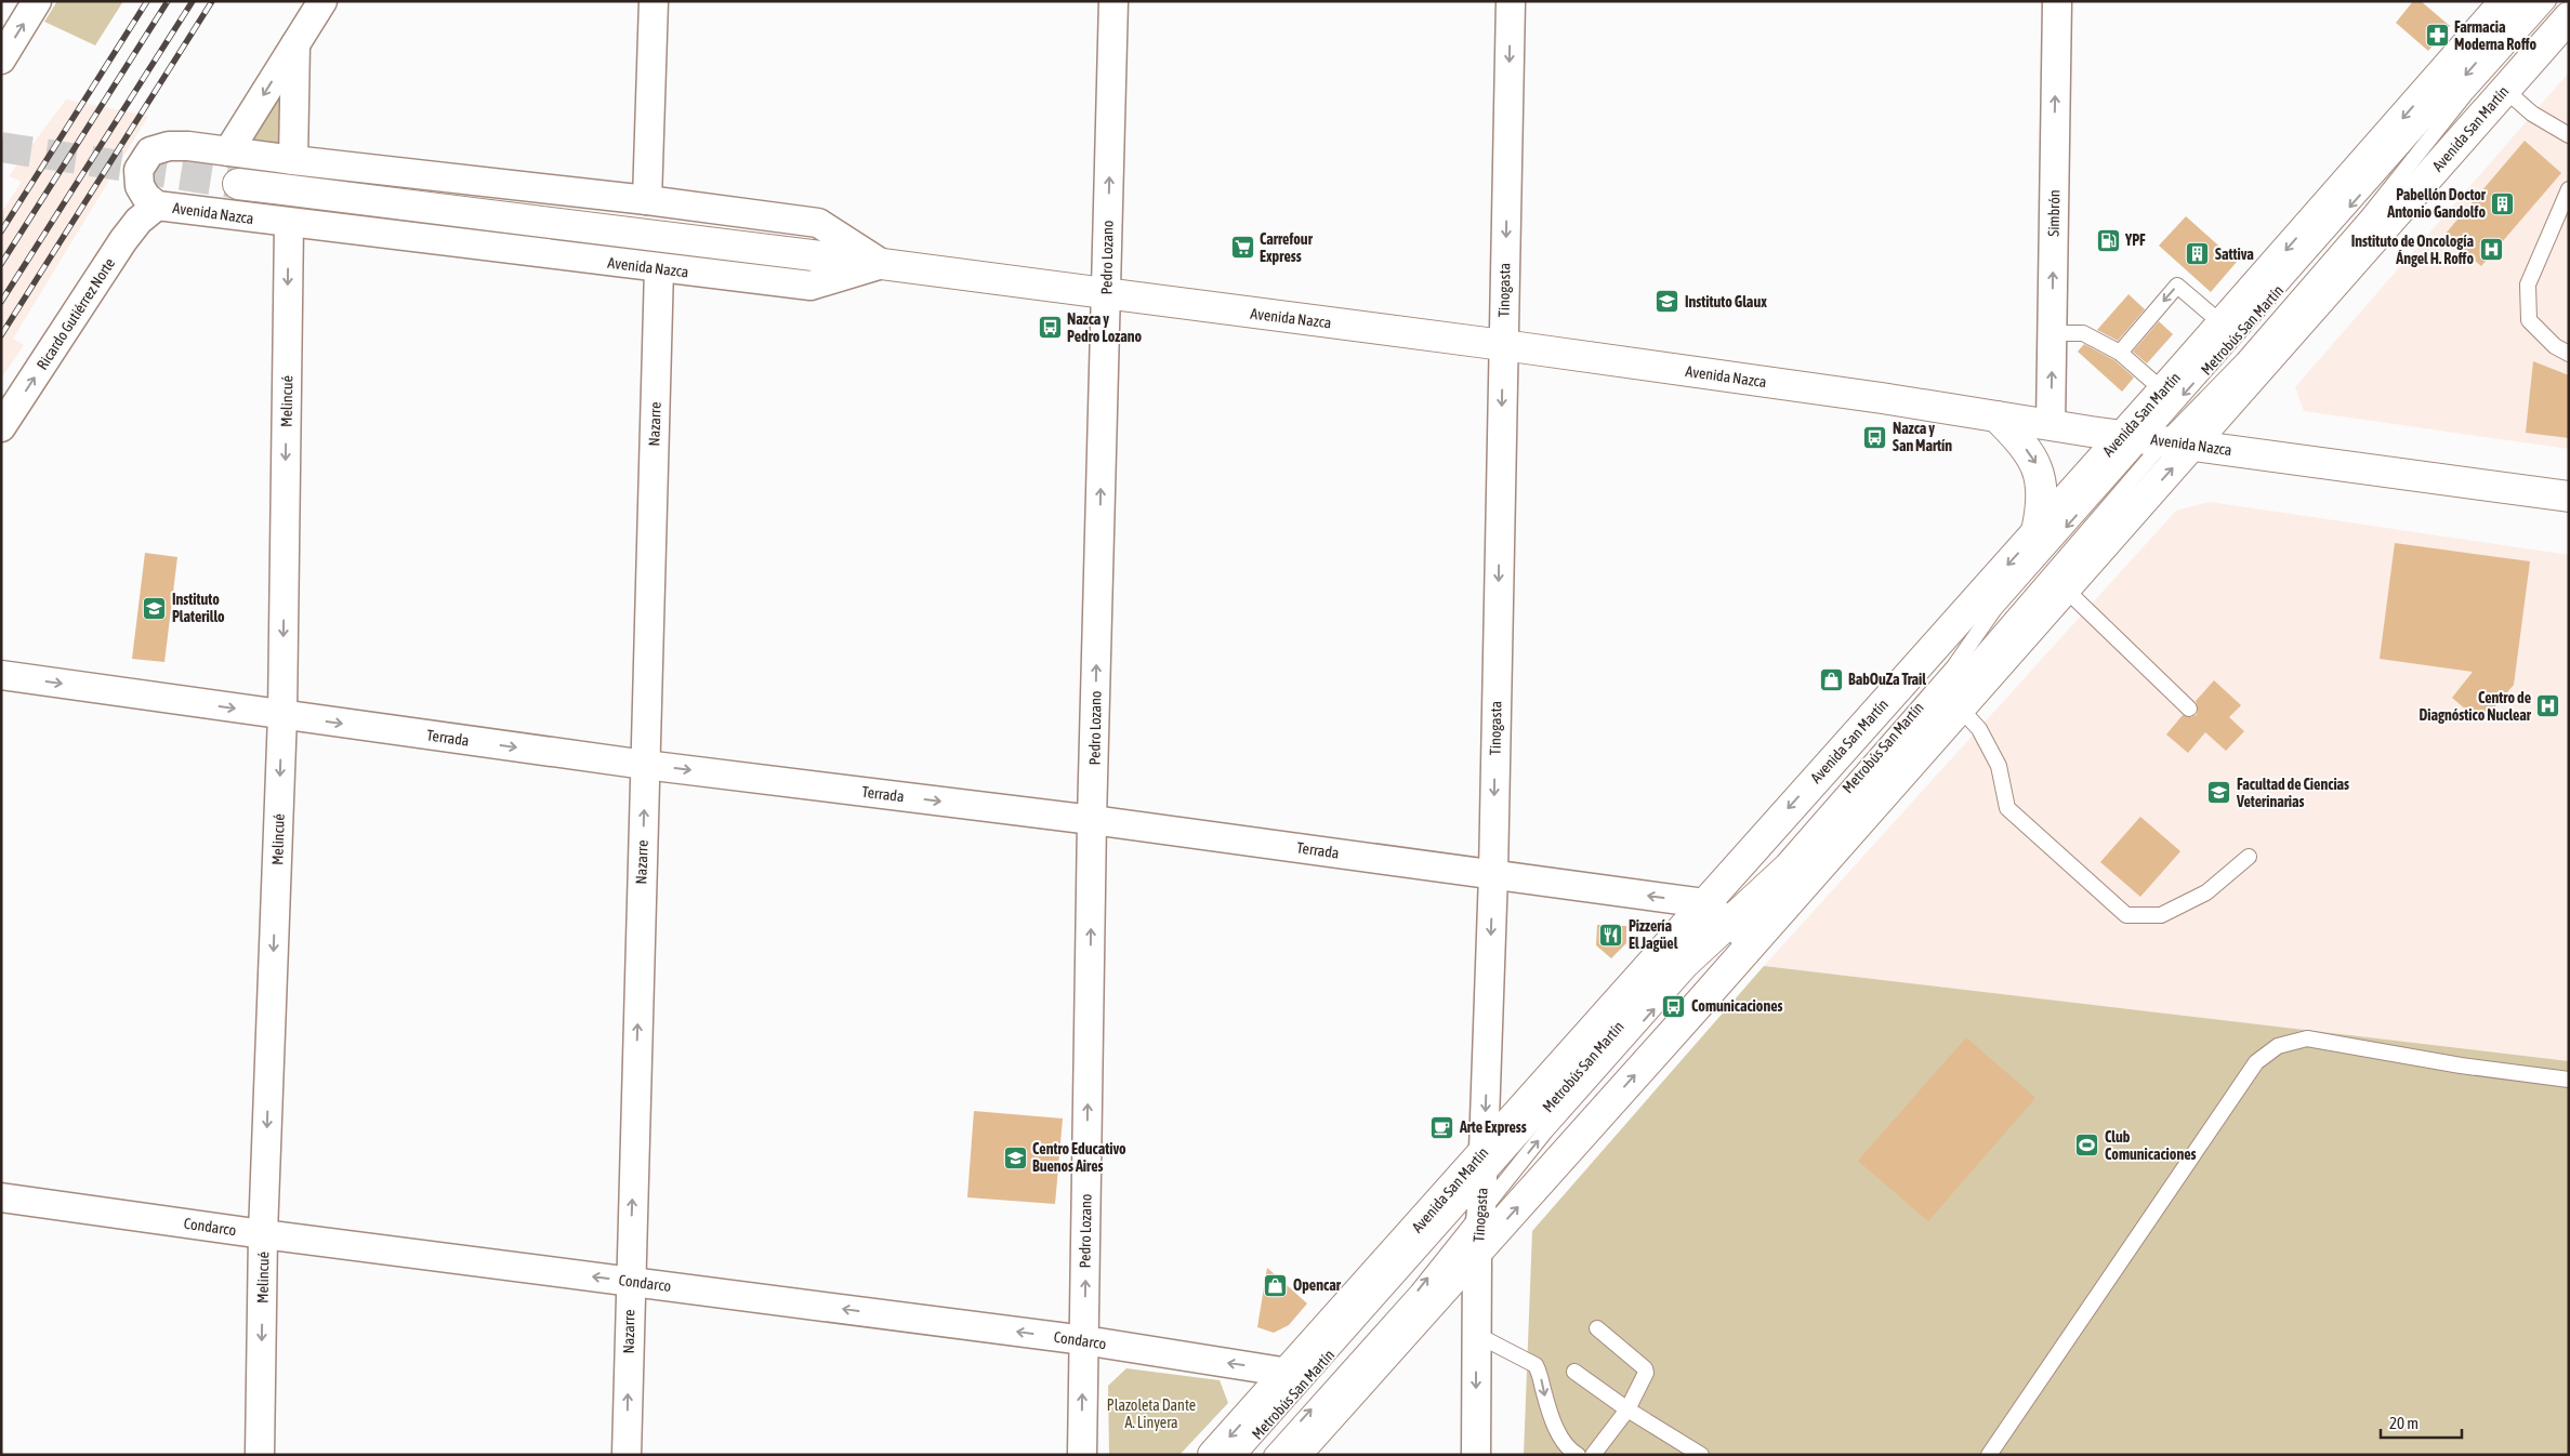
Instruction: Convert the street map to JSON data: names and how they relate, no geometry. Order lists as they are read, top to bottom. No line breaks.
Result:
{"streets":{"main road":["Avenida San Martín","Avenida Nazca"],"street":["Simbrón","Pedro Lozano","Tinogasta","Ricardo Gutiérrez Norte","Melincué","Nazarre","Terrada","Condarco"],"lane":["Metrobús San Martín"]},"crossings":[["Avenida San Martín","Avenida Nazca"],["Avenida San Martín","Tinogasta"],["Avenida San Martín","Metrobús San Martín"],["Avenida San Martín","Terrada"],["Avenida San Martín","Condarco"],["Avenida Nazca","Simbrón"],["Avenida Nazca","Pedro Lozano"],["Avenida Nazca","Tinogasta"],["Avenida Nazca","Ricardo Gutiérrez Norte"],["Avenida Nazca","Metrobús San Martín"],["Avenida Nazca","Melincué"],["Avenida Nazca","Nazarre"],["Pedro Lozano","Terrada"],["Pedro Lozano","Condarco"],["Tinogasta","Metrobús San Martín"],["Tinogasta","Terrada"],["Metrobús San Martín","Terrada"],["Melincué","Terrada"],["Melincué","Condarco"],["Nazarre","Terrada"],["Nazarre","Condarco"]],"one_way":["Simbrón","Pedro Lozano","Tinogasta","Ricardo Gutiérrez Norte","Melincué","Nazarre","Condarco"],"parks":["Plazoleta Dante A. Linyera"],"places":{"pharmacy":["Farmacia Moderna Roffo"],"building":["Pabellón Doctor Antonio Gandolfo","Sattiva"],"fuel station":["YPF"],"supermarket":["Carrefour Express"],"hospital":["Instituto de Oncología Ángel H. Roffo","Centro de Diagnóstico Nuclear"],"school or university":["Instituto Glaux","Instituto Platerillo","Facultad de Ciencias Veterinarias","Centro Educativo Buenos Aires"],"bus stop":["Nazca y Pedro Lozano","Nazca y San Martín","Comunicaciones"],"shop":["BabOuZa Trail","Opencar"],"restaurant":["Pizzería El Jagüel"],"cafe":["Arte Express"],"sports":["Club Comunicaciones"]},"scale_bar":"20 m"}
